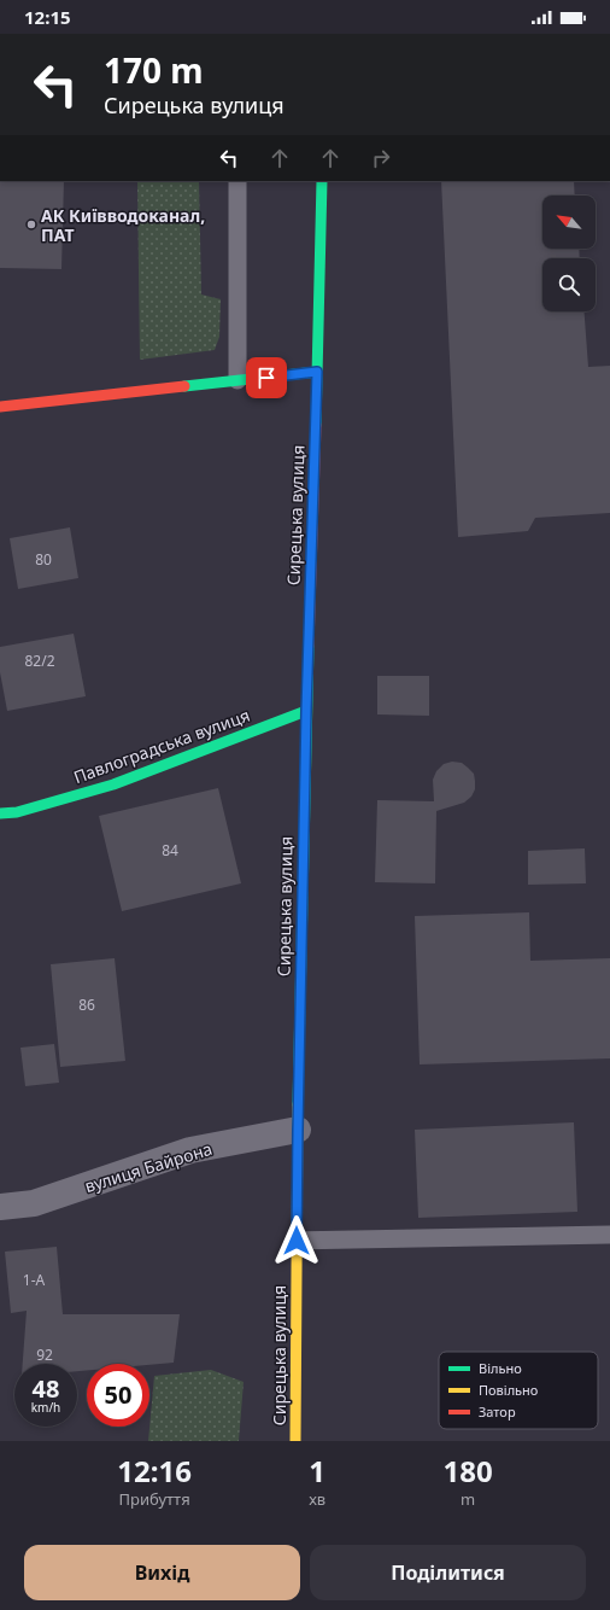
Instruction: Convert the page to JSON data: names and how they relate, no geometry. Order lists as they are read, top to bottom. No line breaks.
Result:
{"streets":{"main road":["Сирецька вулиця","Павлоградська вулиця"],"street":["вулиця Байрона"]},"crossings":[["Сирецька вулиця","Павлоградська вулиця"],["Сирецька вулиця","вулиця Байрона"]],"places":["АК Київводоканал, ПАТ"],"house_numbers":["80","82/2","84","86","1-А","92"],"legend":["Вільно","Повільно","Затор"],"north":"top left","page":{"status":"12:15","turn":["170 m","Сирецька вулиця"],"speed":"48 km/h","limit":"50","eta":["12:16","Прибуття","1","хв","180","m"],"buttons":["Вихід","Поділитися"]}}
